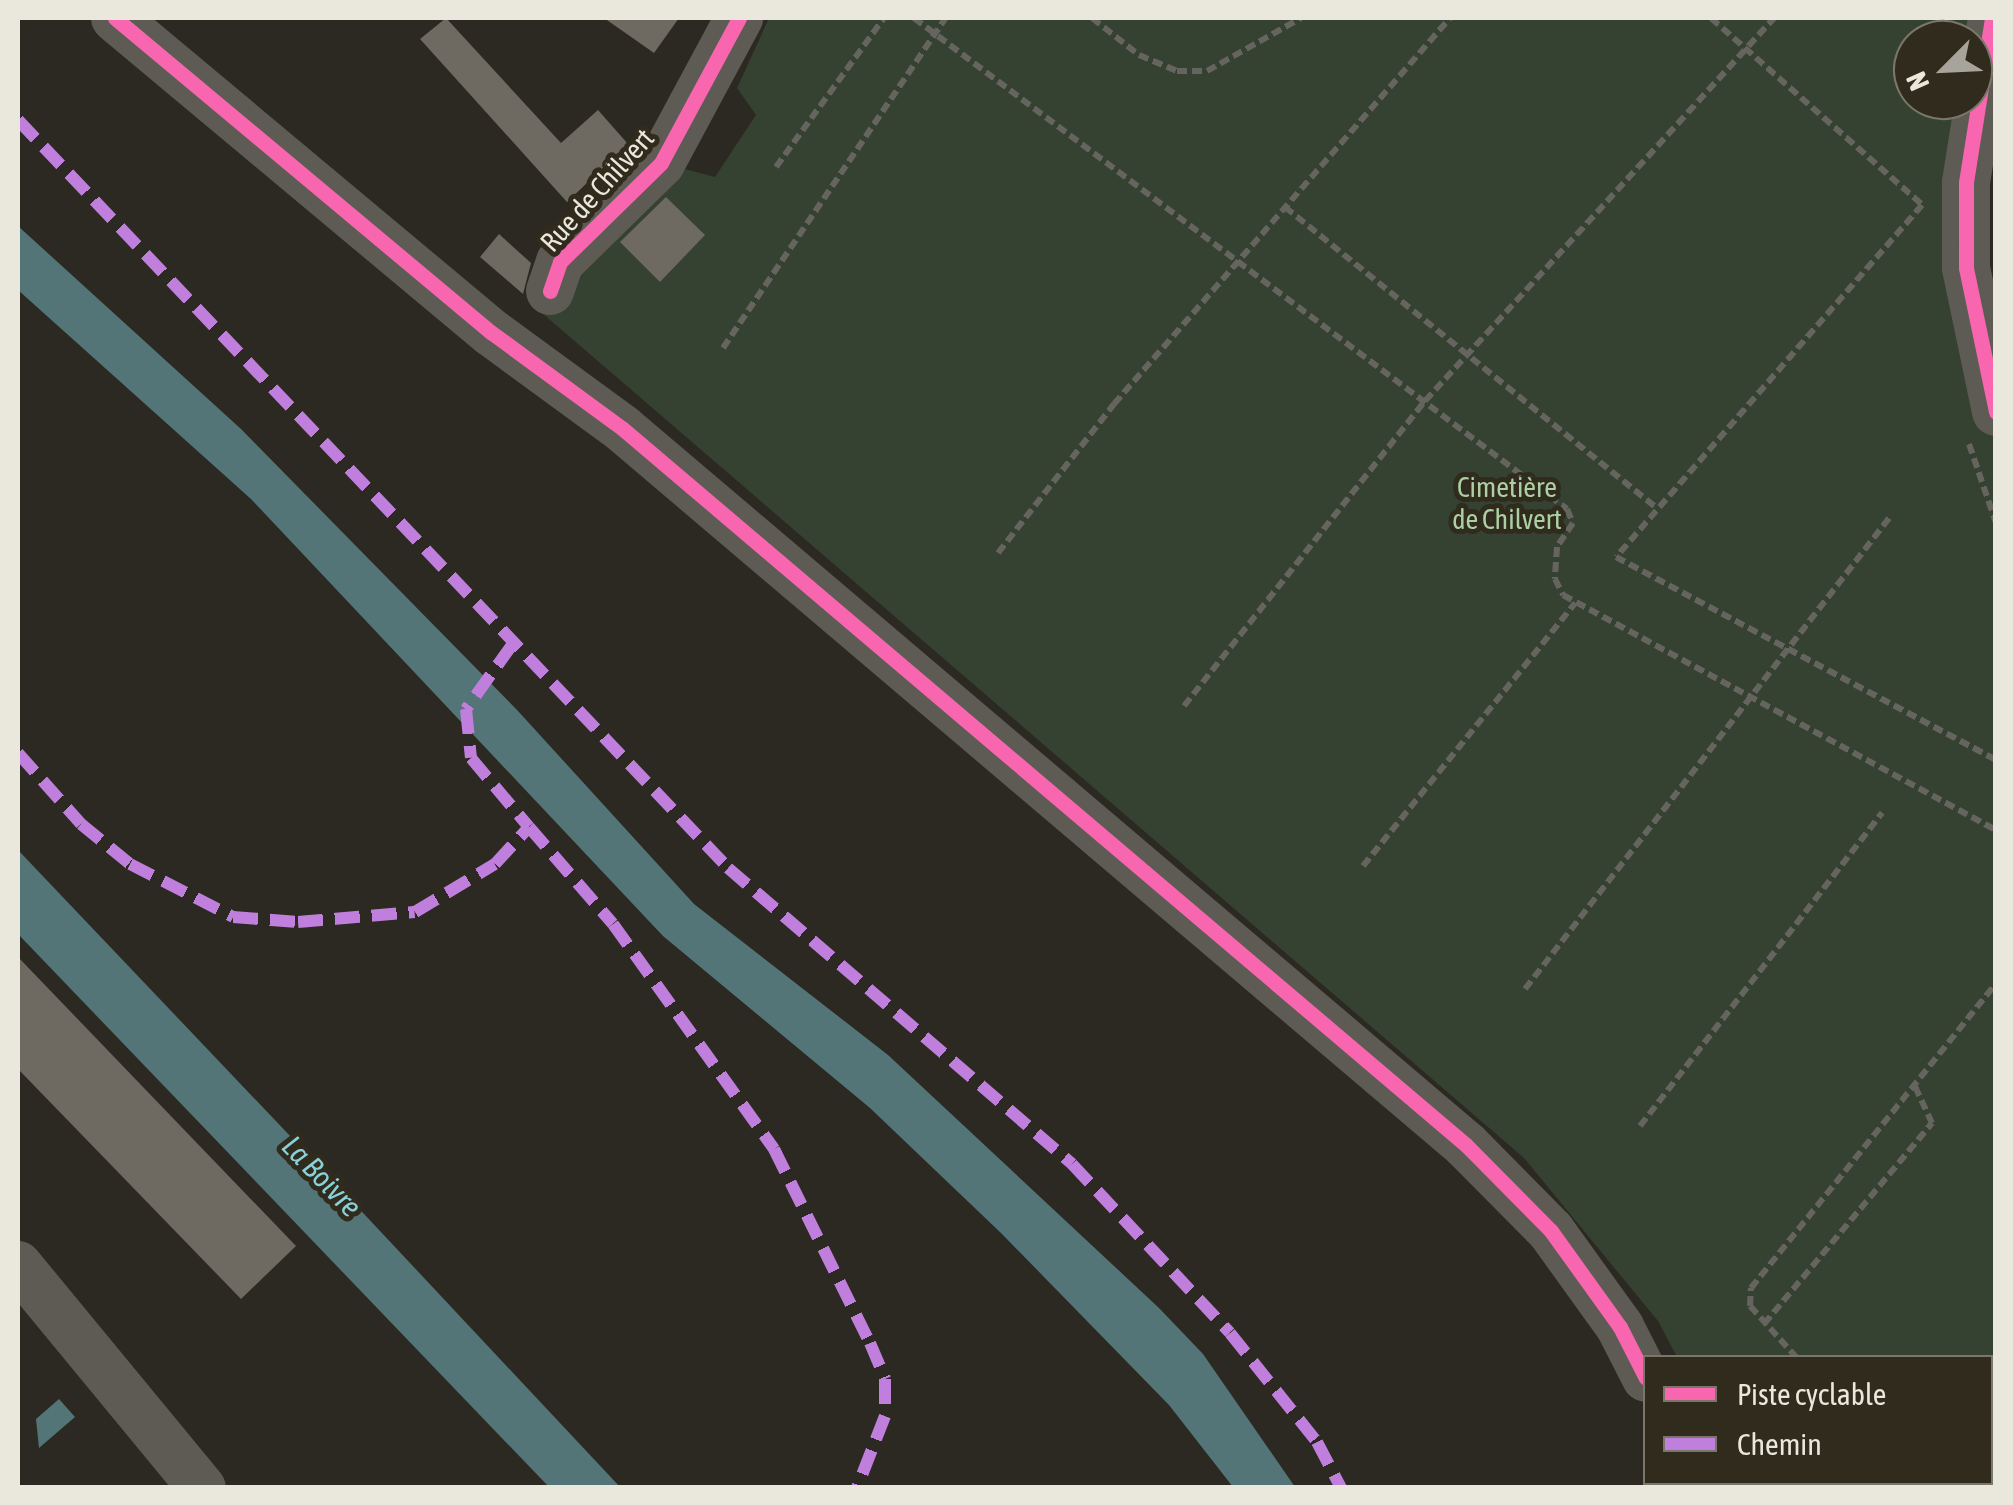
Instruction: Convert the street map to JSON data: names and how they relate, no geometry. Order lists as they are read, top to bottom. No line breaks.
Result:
{"streets":{"street":["Rue de Chilvert"]},"water":["La Boivre"],"parks":["Cimetière de Chilvert"],"legend":["Piste cyclable","Chemin"],"north":"bottom left"}
